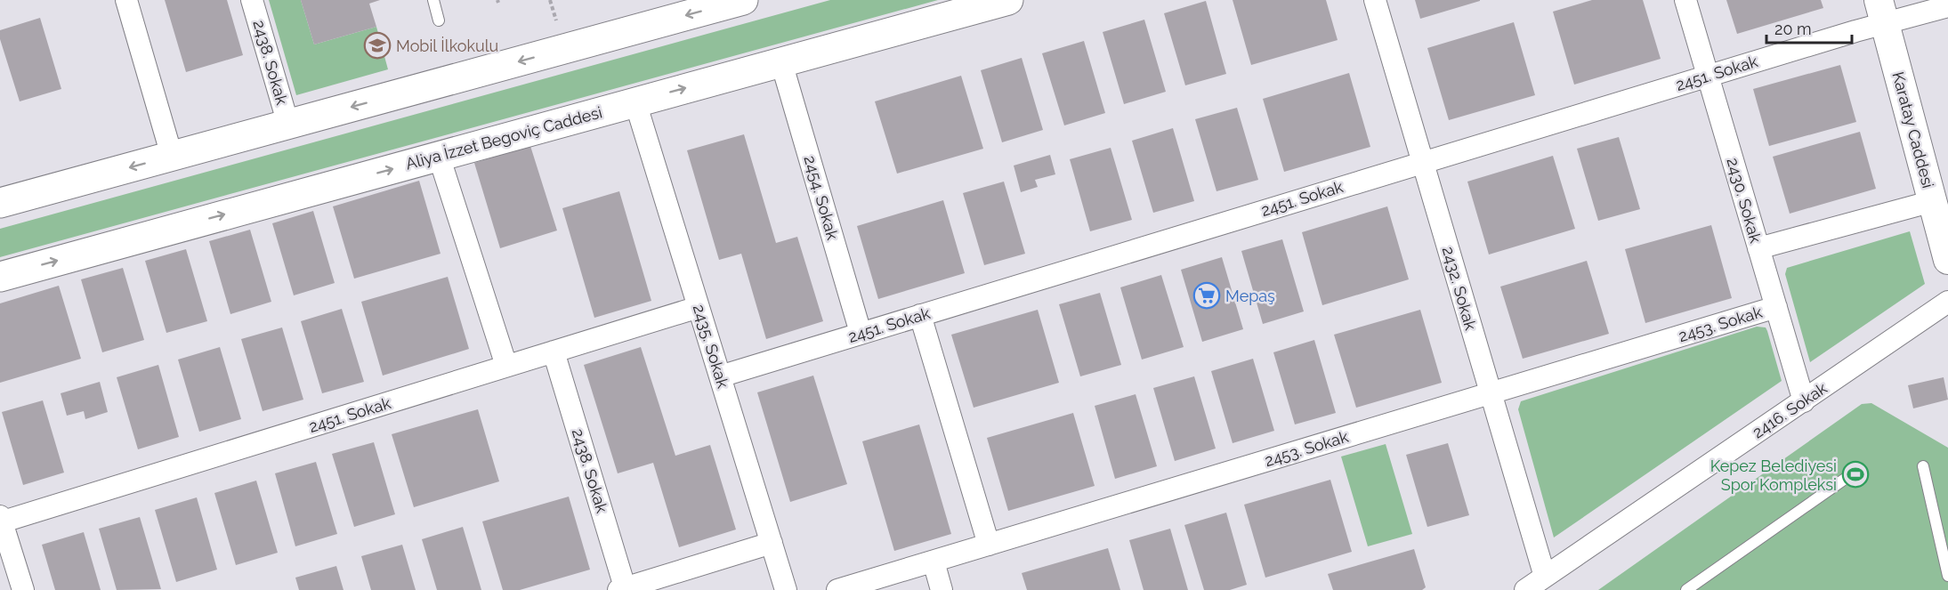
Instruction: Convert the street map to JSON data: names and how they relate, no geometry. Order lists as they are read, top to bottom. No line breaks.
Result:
{"streets":{"main road":["Aliya İzzet Begoviç Caddesi"],"street":["2438. Sokak","2451. Sokak","Karatay Caddesi","2454. Sokak","2430. Sokak","2432. Sokak","2453. Sokak","2435. Sokak","2416. Sokak"]},"crossings":[["2438. Sokak","2451. Sokak"],["2451. Sokak","Karatay Caddesi"],["2451. Sokak","2454. Sokak"],["2451. Sokak","2430. Sokak"],["2451. Sokak","2432. Sokak"],["2451. Sokak","2435. Sokak"],["Aliya İzzet Begoviç Caddesi","2454. Sokak"],["Aliya İzzet Begoviç Caddesi","2435. Sokak"],["2430. Sokak","2453. Sokak"],["2430. Sokak","2416. Sokak"],["2432. Sokak","2453. Sokak"],["2432. Sokak","2416. Sokak"]],"places":{"school or university":["Mobil İlkokulu"],"supermarket":["Mepaş"],"sports":["Kepez Belediyesi Spor Kompleksi"]},"scale_bar":"20 m"}
